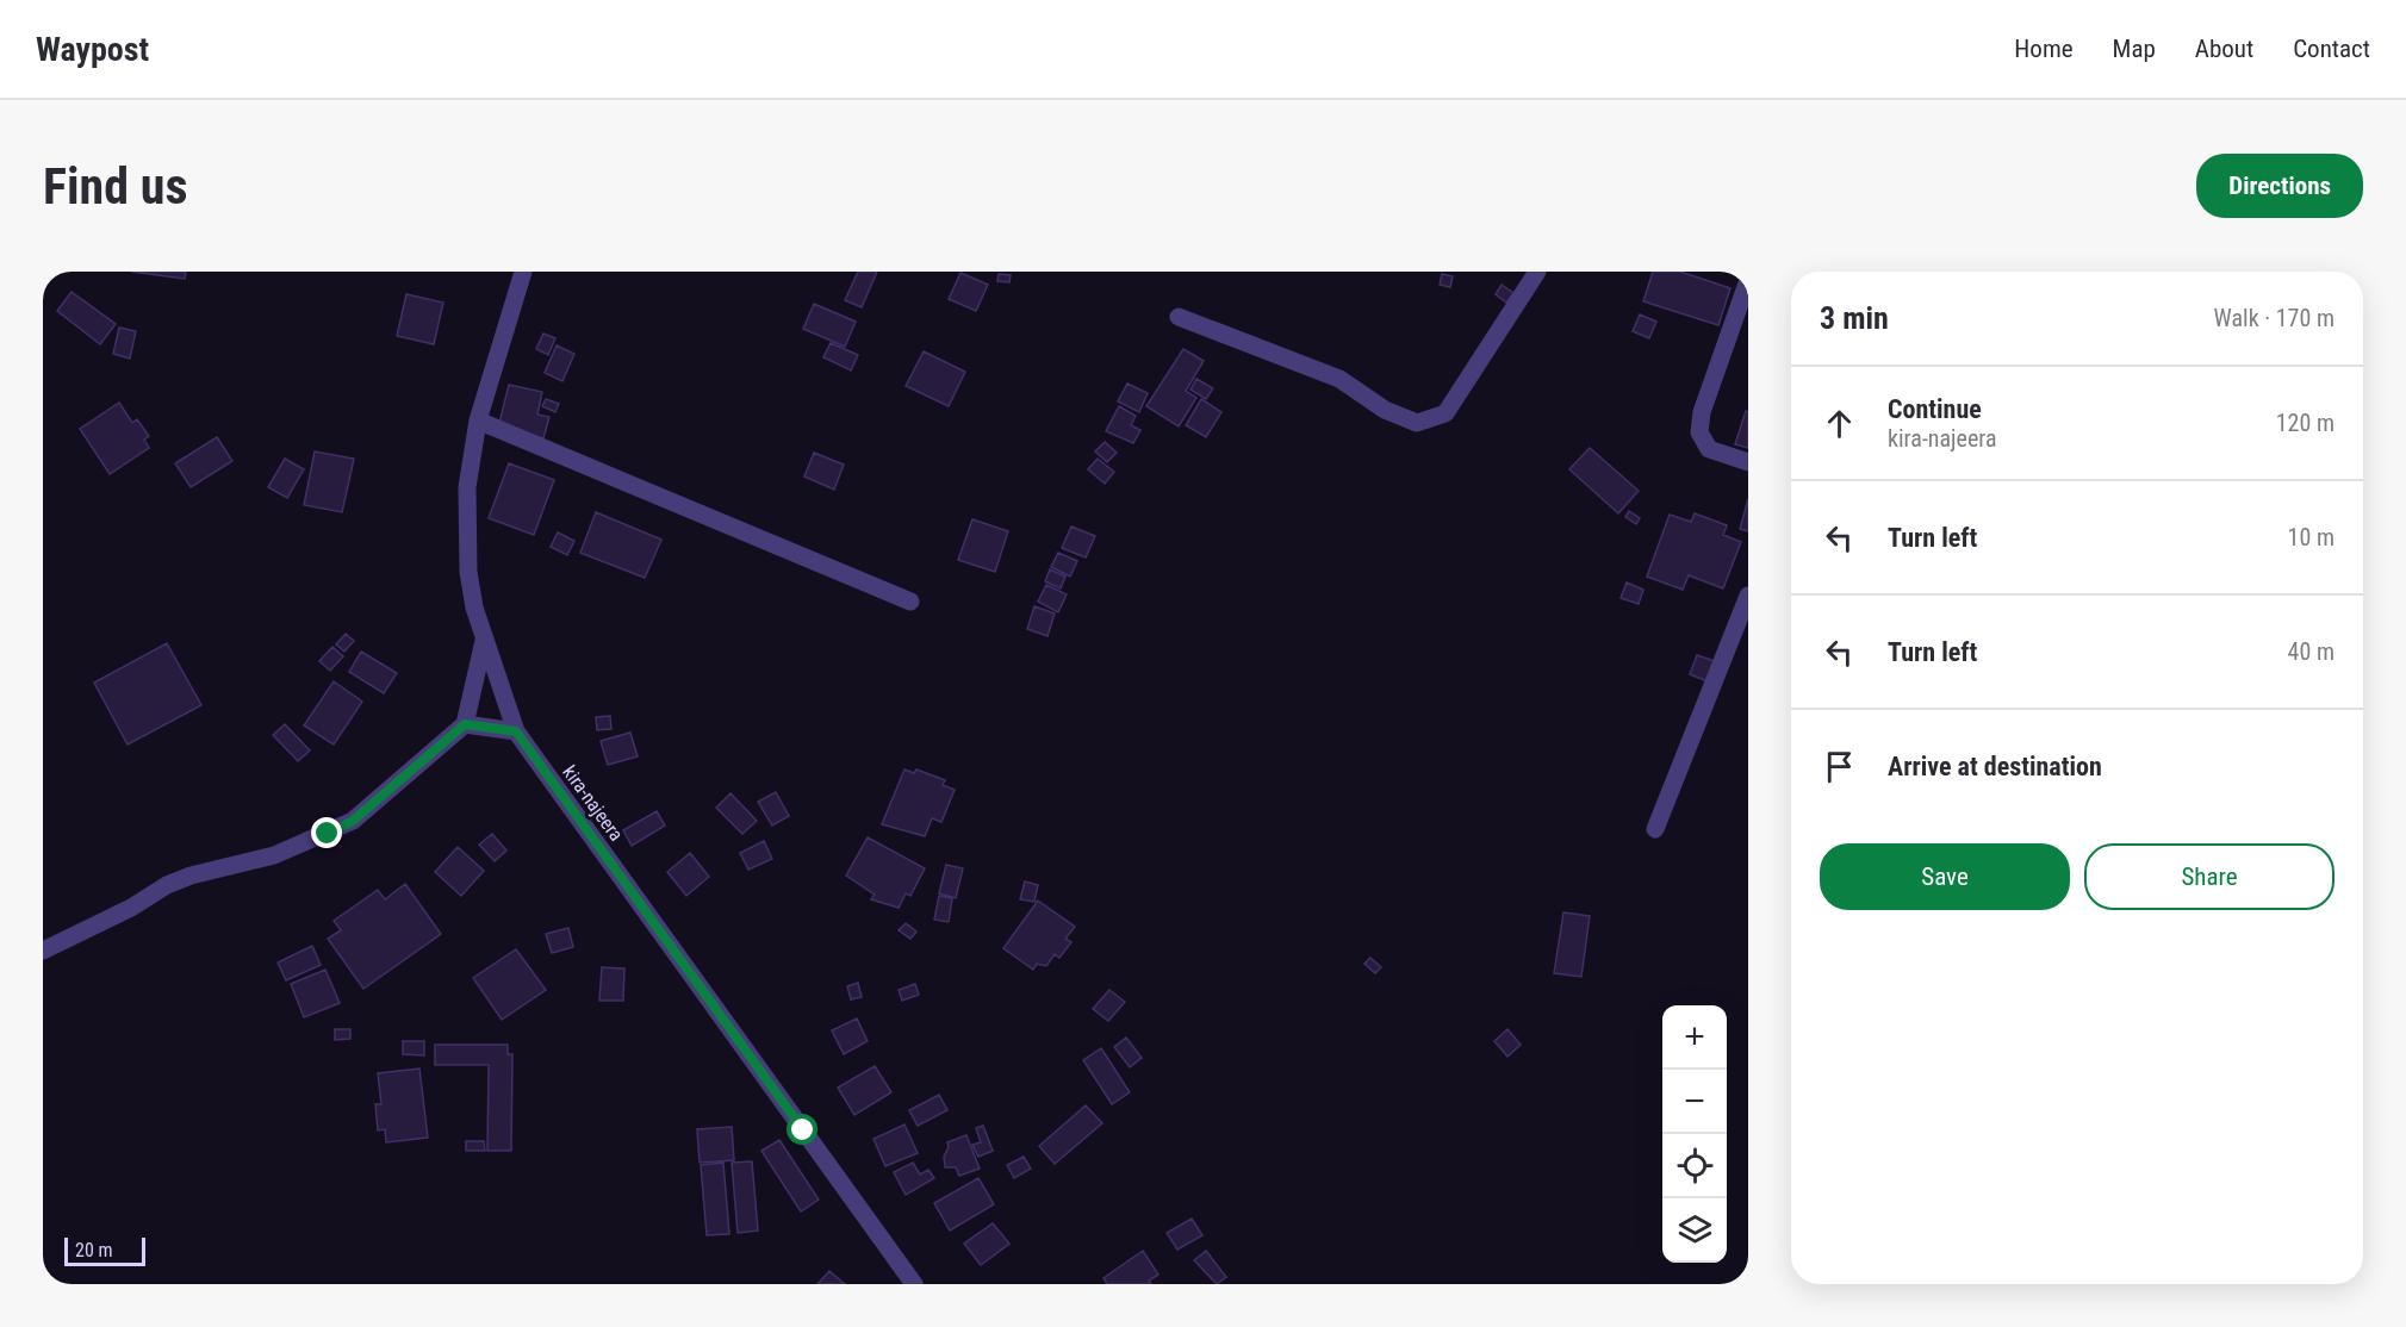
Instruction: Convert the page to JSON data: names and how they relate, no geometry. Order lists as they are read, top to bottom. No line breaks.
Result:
{"streets":{"street":["kira-najeera"]},"scale_bar":"20 m","page":{"header":"Waypost","nav":["Home","Map","About","Contact"],"buttons":["Directions",["Save","Share"]],"title":"Find us","heading":["3 min","Walk · 170 m"],"list":[["Continue","kira-najeera","120 m"],["Turn left","10 m"],["Turn left","40 m"],"Arrive at destination"],"map_buttons":["+","−"],"scale":"20 m"}}
